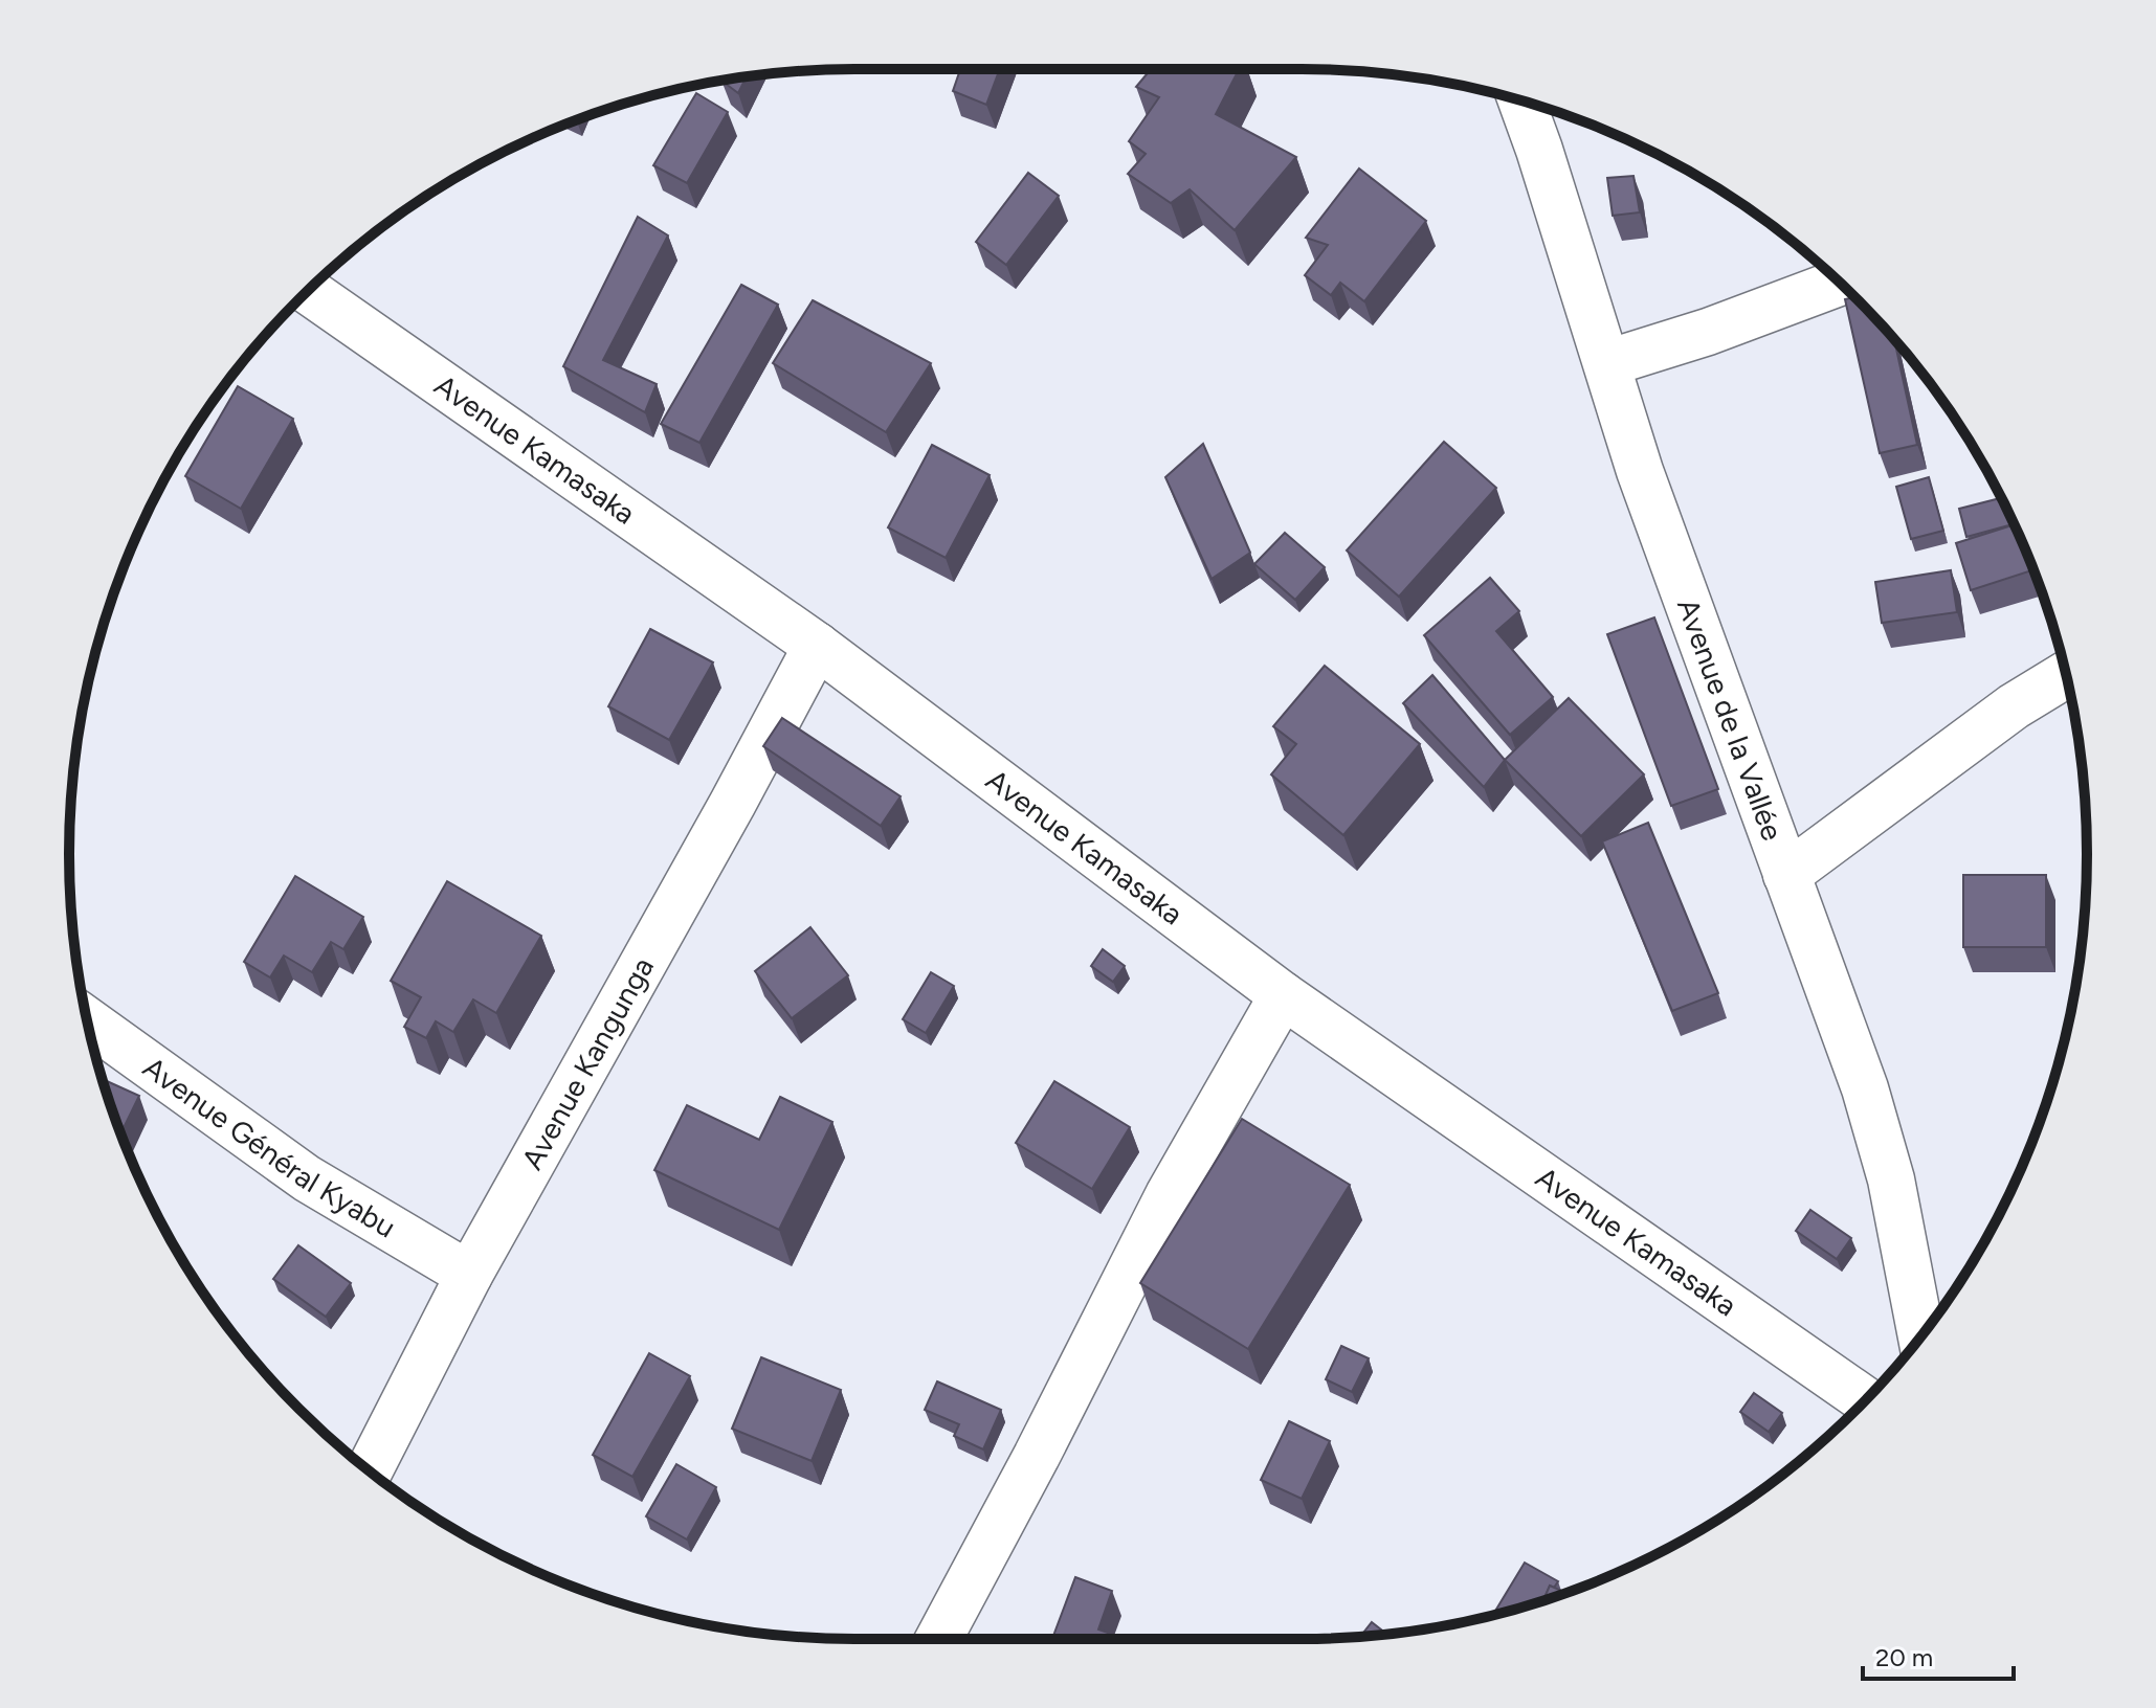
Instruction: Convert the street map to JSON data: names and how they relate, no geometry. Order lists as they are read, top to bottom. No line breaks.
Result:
{"streets":{"street":["Avenue Kamasaka","Avenue de la Vallée","Avenue Kangunga","Avenue Général Kyabu"]},"crossings":[["Avenue Kamasaka","Avenue Kangunga"],["Avenue Kangunga","Avenue Général Kyabu"]],"scale_bar":"20 m"}
